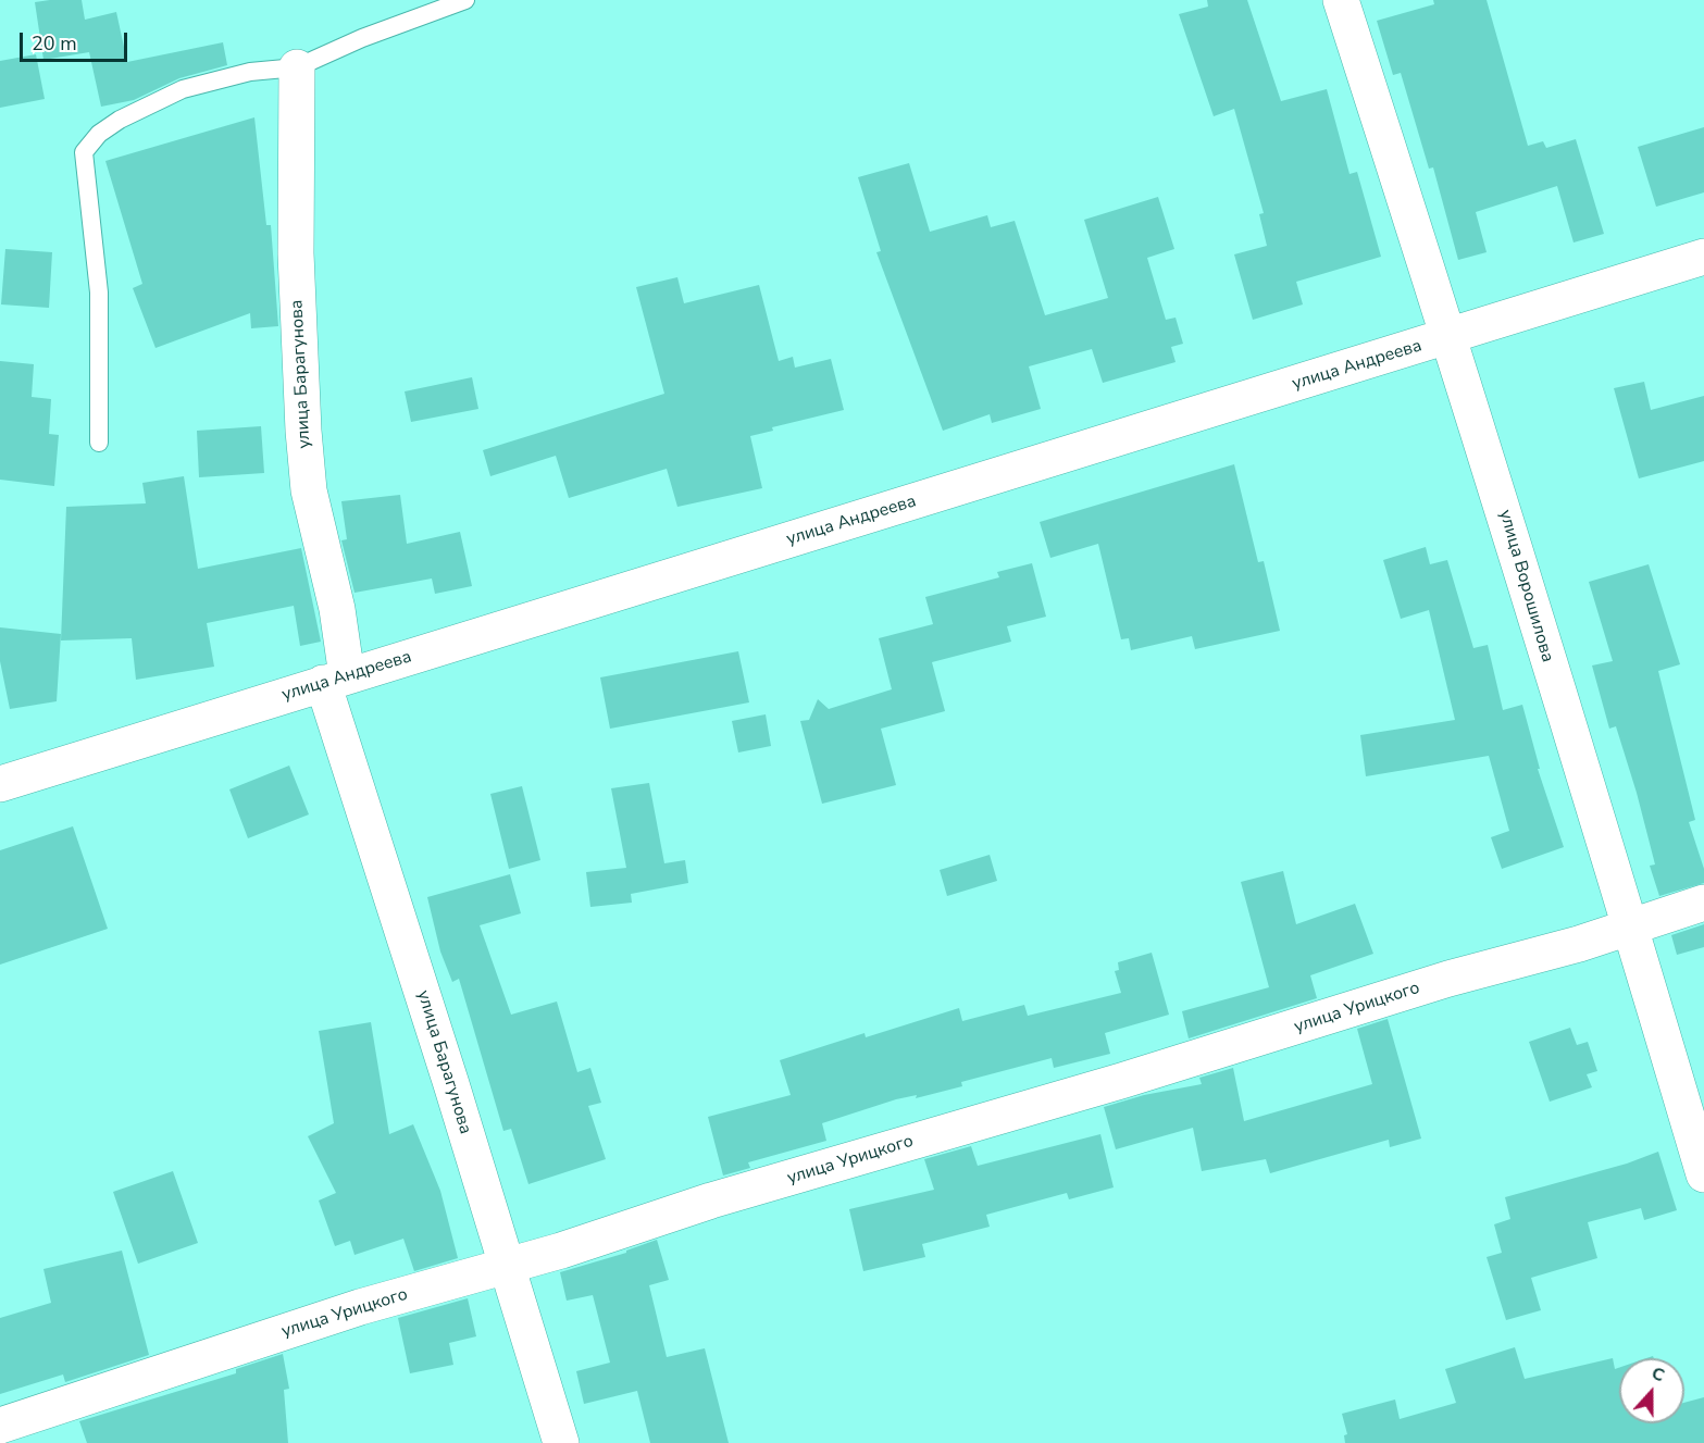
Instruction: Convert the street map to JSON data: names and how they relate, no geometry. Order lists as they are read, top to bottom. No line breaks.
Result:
{"streets":{"street":["улица Андреева","улица Барагунова","улица Ворошилова","улица Урицкого"]},"crossings":[["улица Андреева","улица Барагунова"],["улица Андреева","улица Ворошилова"],["улица Барагунова","улица Урицкого"],["улица Ворошилова","улица Урицкого"]],"scale_bar":"20 m","north":"top"}
